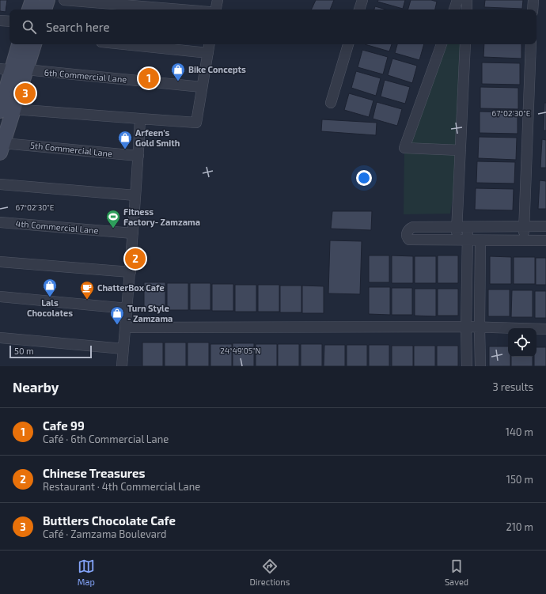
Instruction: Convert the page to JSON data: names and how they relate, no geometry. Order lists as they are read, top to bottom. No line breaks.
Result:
{"streets":{"street":["6th Commercial Lane","5th Commercial Lane","4th Commercial Lane"]},"places":{"shop":["Bike Concepts","Arfeen's Gold Smith","Lals Chocolates","Turn Style - Zamzama"],"sports":["Fitness Factory- Zamzama"],"cafe":["ChatterBox Cafe"]},"scale_bar":"50 m","page":{"search":"Search here","pins":["1","3","2"],"scale":"50 m","heading":["Nearby","3 results"],"list":[{"mark":"1","name":"Cafe 99","note":"Café · 6th Commercial Lane","value":"140 m"},{"mark":"2","name":"Chinese Treasures","note":"Restaurant · 4th Commercial Lane","value":"150 m"},{"mark":"3","name":"Buttlers Chocolate Cafe","note":"Café · Zamzama Boulevard","value":"210 m"}],"nav":["Map","Directions","Saved"]},"coordinates":["67°02'30\"E","24°49'05\"N"]}
